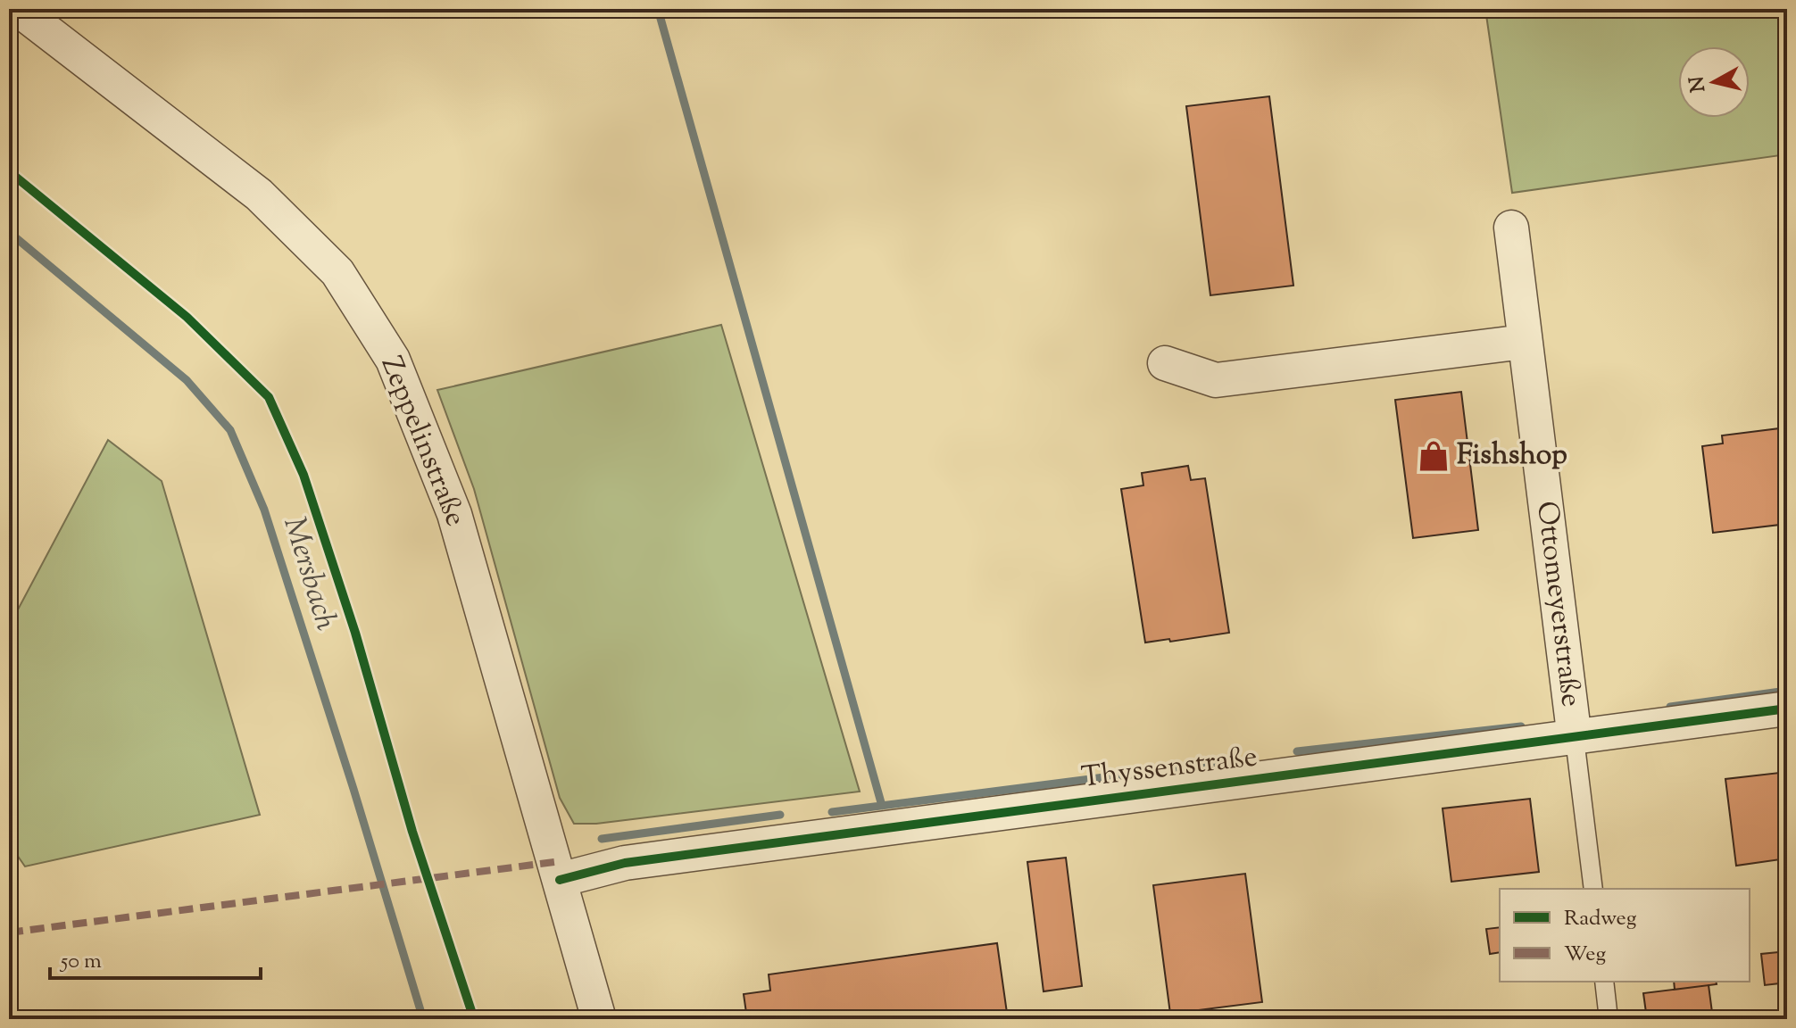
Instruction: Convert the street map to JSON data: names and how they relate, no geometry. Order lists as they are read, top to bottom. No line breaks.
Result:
{"streets":{"street":["Zeppelinstraße","Ottomeyerstraße","Thyssenstraße"]},"crossings":[["Zeppelinstraße","Thyssenstraße"],["Ottomeyerstraße","Thyssenstraße"]],"water":["Mersbach"],"places":{"shop":["Fishshop"]},"legend":["Radweg","Weg"],"scale_bar":"50 m","north":"left"}
